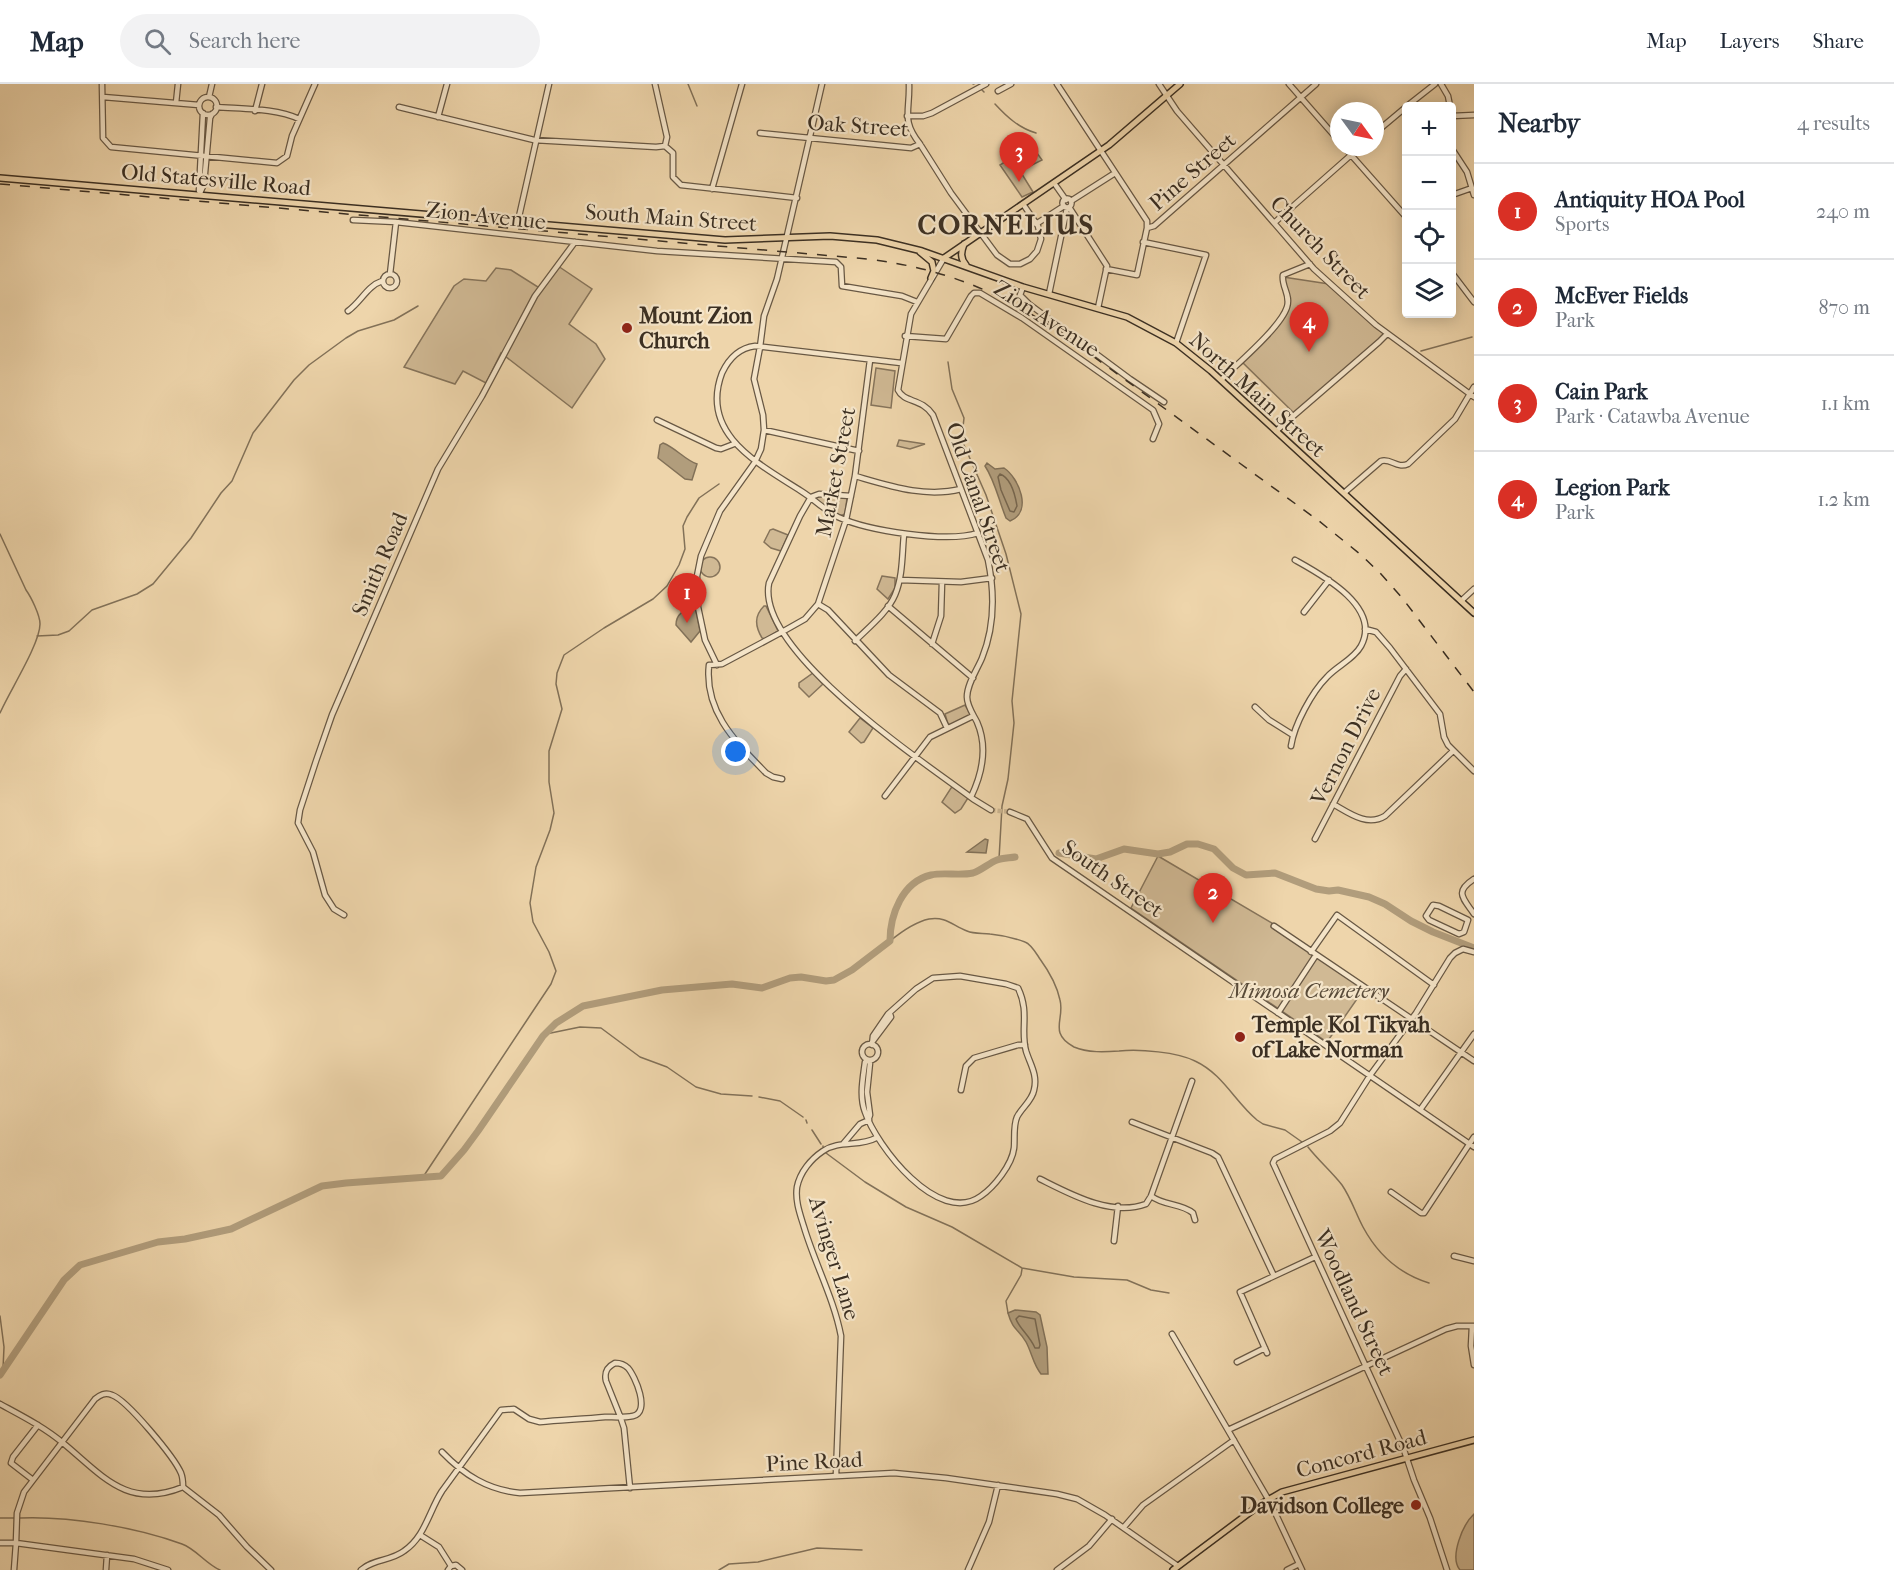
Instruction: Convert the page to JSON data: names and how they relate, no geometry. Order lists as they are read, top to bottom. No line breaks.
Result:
{"streets":{"main road":["Old Statesville Road","South Main Street","North Main Street","Concord Road"],"street":["Oak Street","Pine Street","Zion Avenue","Church Street","Market Street","Old Canal Street","Smith Road","Vernon Drive","South Street","Avinger Lane","Woodland Street","Pine Road"]},"crossings":[["Pine Street","Church Street"],["Old Statesville Road","South Main Street"],["Zion Avenue","Smith Road"],["South Main Street","North Main Street"],["South Street","Woodland Street"],["Avinger Lane","Pine Road"],["Woodland Street","Concord Road"],["Concord Road","Pine Road"]],"districts":["CORNELIUS"],"parks":["Mimosa Cemetery"],"places":["Mount Zion Church","Temple Kol Tikvah of Lake Norman","Davidson College"],"north":"bottom right","page":{"header":"Map","search":"Search here","nav":["Map","Layers","Share"],"heading":["Nearby","4 results"],"map_buttons":["+","−"],"pins":["3","4","1","2"],"list":[{"mark":"1","name":"Antiquity HOA Pool","note":"Sports","value":"240 m"},{"mark":"2","name":"McEver Fields","note":"Park","value":"870 m"},{"mark":"3","name":"Cain Park","note":"Park · Catawba Avenue","value":"1.1 km"},{"mark":"4","name":"Legion Park","note":"Park","value":"1.2 km"}]}}
